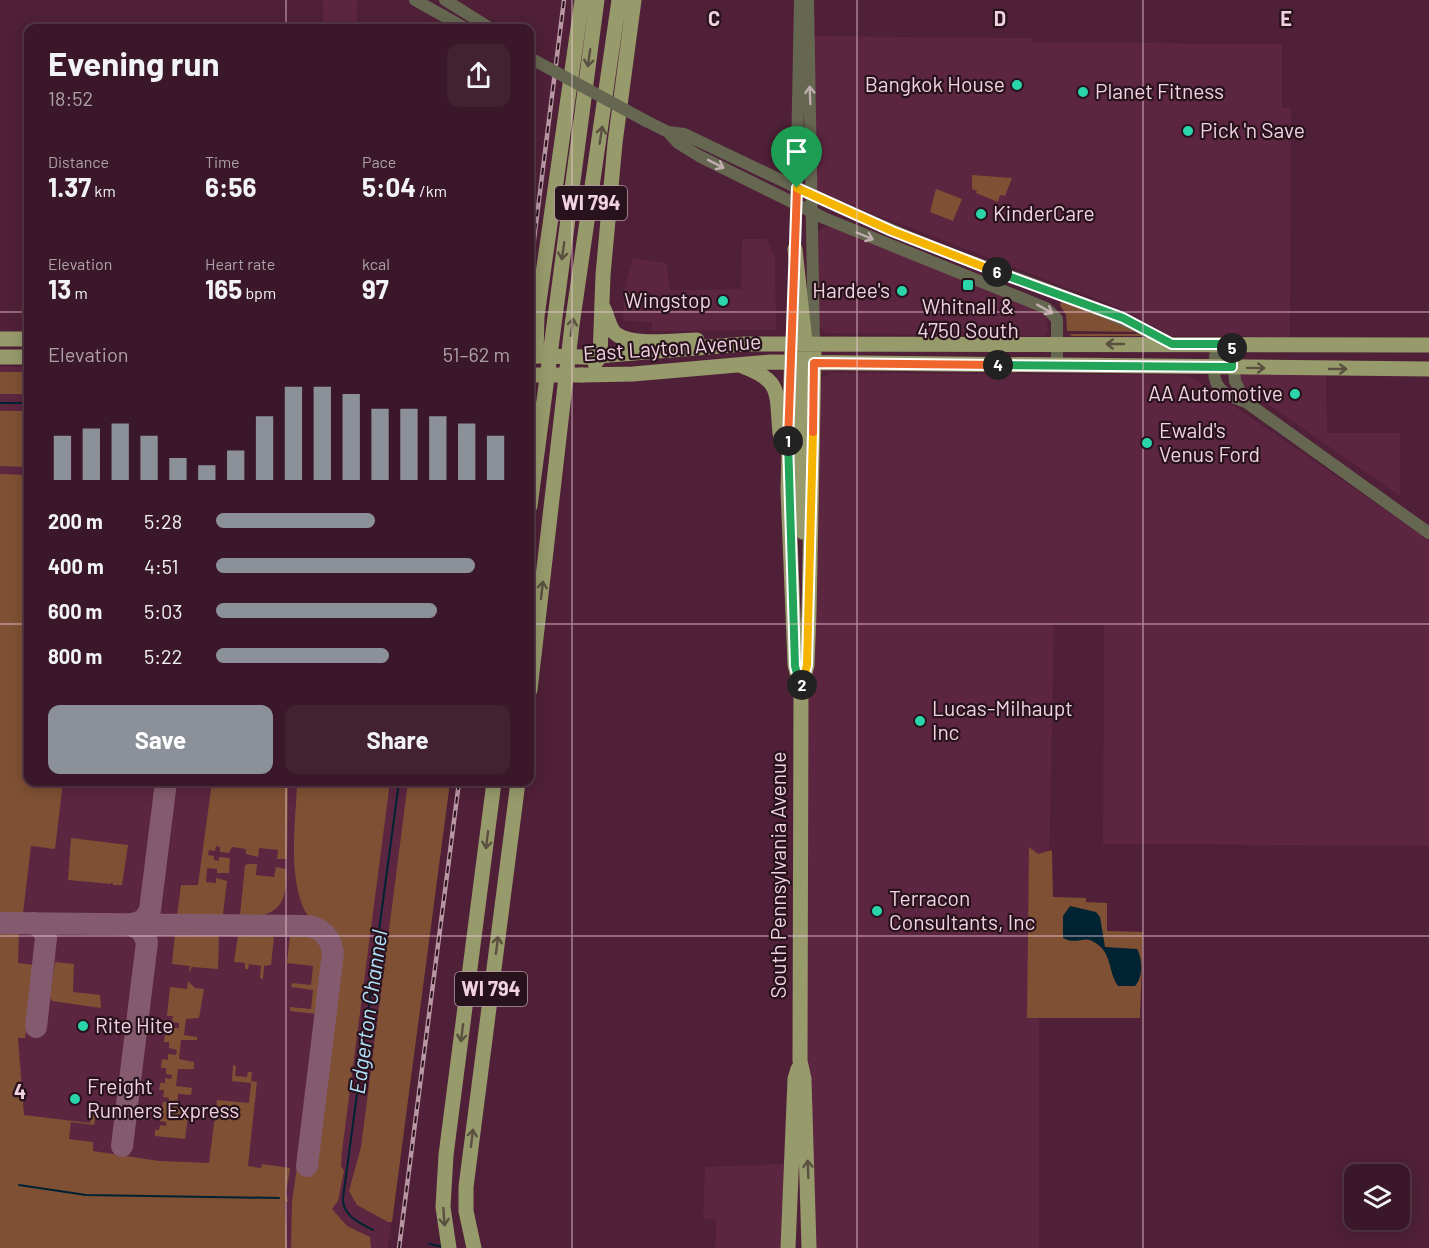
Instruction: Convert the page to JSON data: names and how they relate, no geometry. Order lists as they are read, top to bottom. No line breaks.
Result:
{"streets":{"main road":["WI 794","East Layton Avenue","South Pennsylvania Avenue"]},"crossings":[["East Layton Avenue","South Pennsylvania Avenue"]],"water":["Edgerton Channel"],"places":{"other":["Bangkok House","Planet Fitness","Pick 'n Save","KinderCare","Hardee's","Wingstop","AA Automotive","Ewald's Venus Ford","Lucas-Milhaupt Inc","Terracon Consultants, Inc","Rite Hite","Freight Runners Express"],"transit":["Whitnall & 4750 South"]},"page":{"heading":["Evening run","18:52"],"stats":[["Distance","1.37 km"],["Time","6:56"],["Pace","5:04 /km"],["Elevation","13 m"],["Heart rate","165 bpm"],["kcal","97"]],"pins":["6","5","4","1","2"],"chart":["Elevation","51–62 m"],"list":[{"name":"200 m","note":"5:28"},{"name":"400 m","note":"4:51"},{"name":"600 m","note":"5:03"},{"name":"800 m","note":"5:22"}],"buttons":["Save","Share"]},"grid":{"columns":["C","D","E"],"rows":["4"]}}
